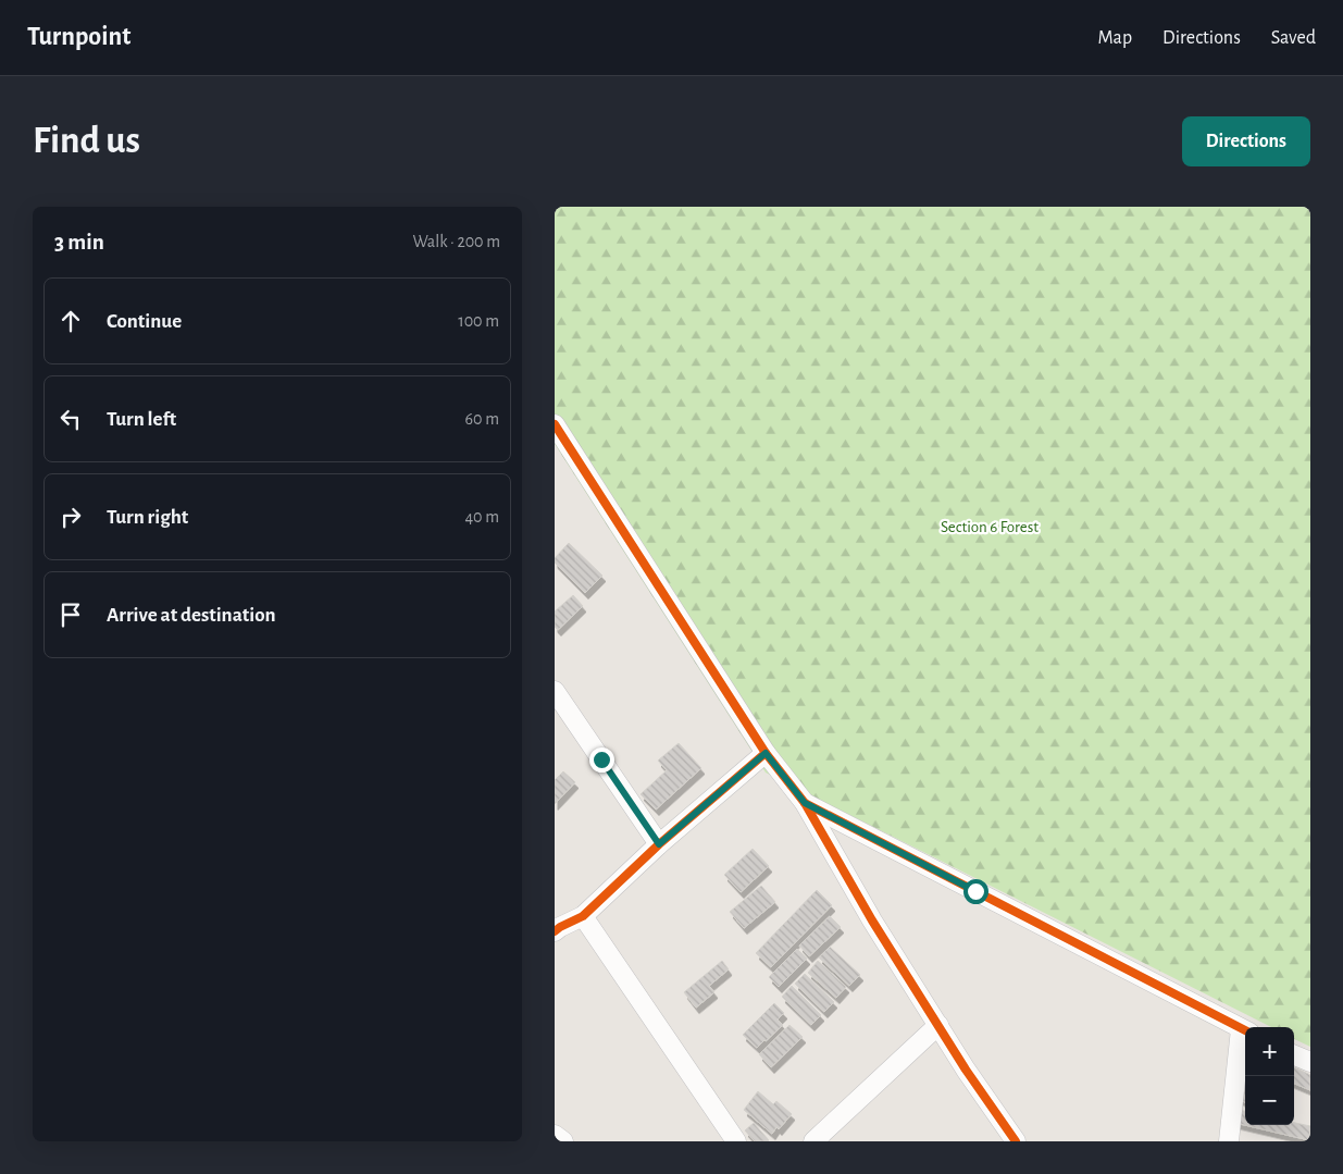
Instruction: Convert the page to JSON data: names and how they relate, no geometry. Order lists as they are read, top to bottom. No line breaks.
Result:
{"parks":["Section 6 Forest"],"page":{"header":"Turnpoint","nav":["Map","Directions","Saved"],"buttons":"Directions","title":"Find us","heading":["3 min","Walk · 200 m"],"list":[["Continue","100 m"],["Turn left","60 m"],["Turn right","40 m"],"Arrive at destination"],"map_buttons":["+","−"]}}
